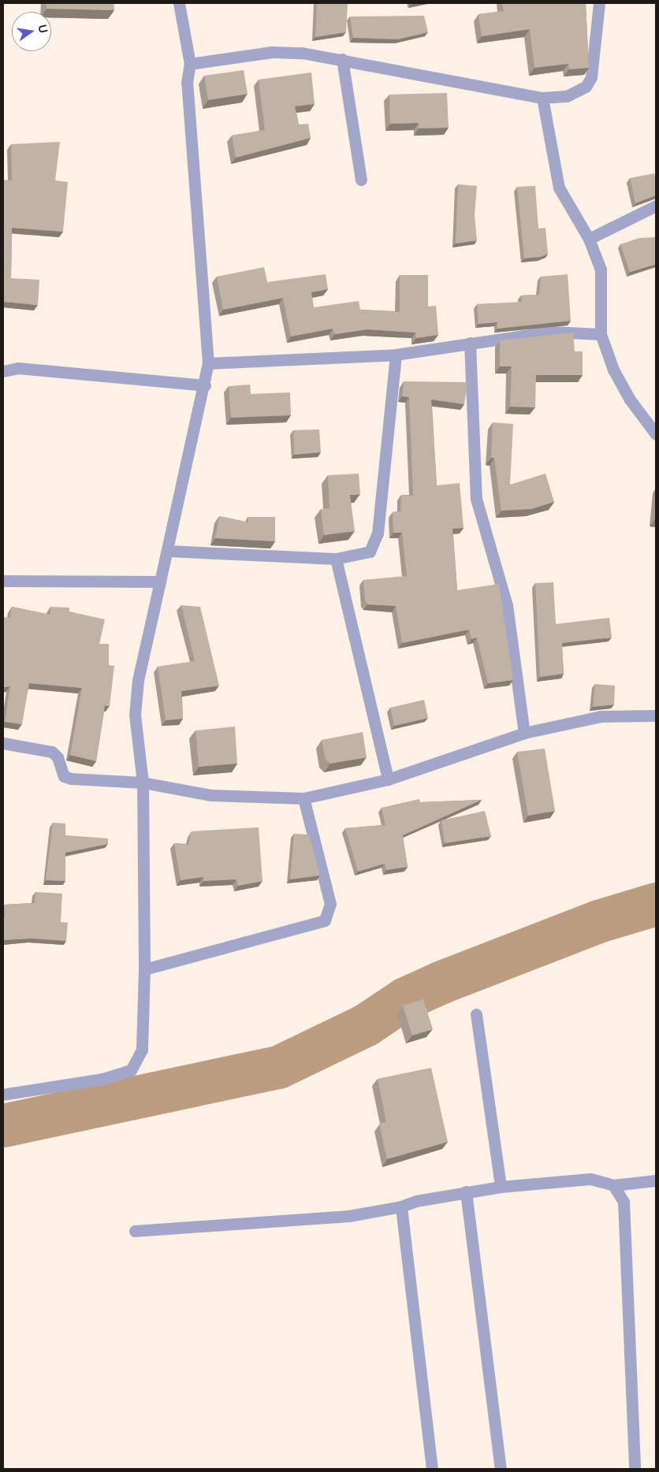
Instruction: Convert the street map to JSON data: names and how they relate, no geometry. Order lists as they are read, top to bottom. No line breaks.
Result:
{"north":"right"}
